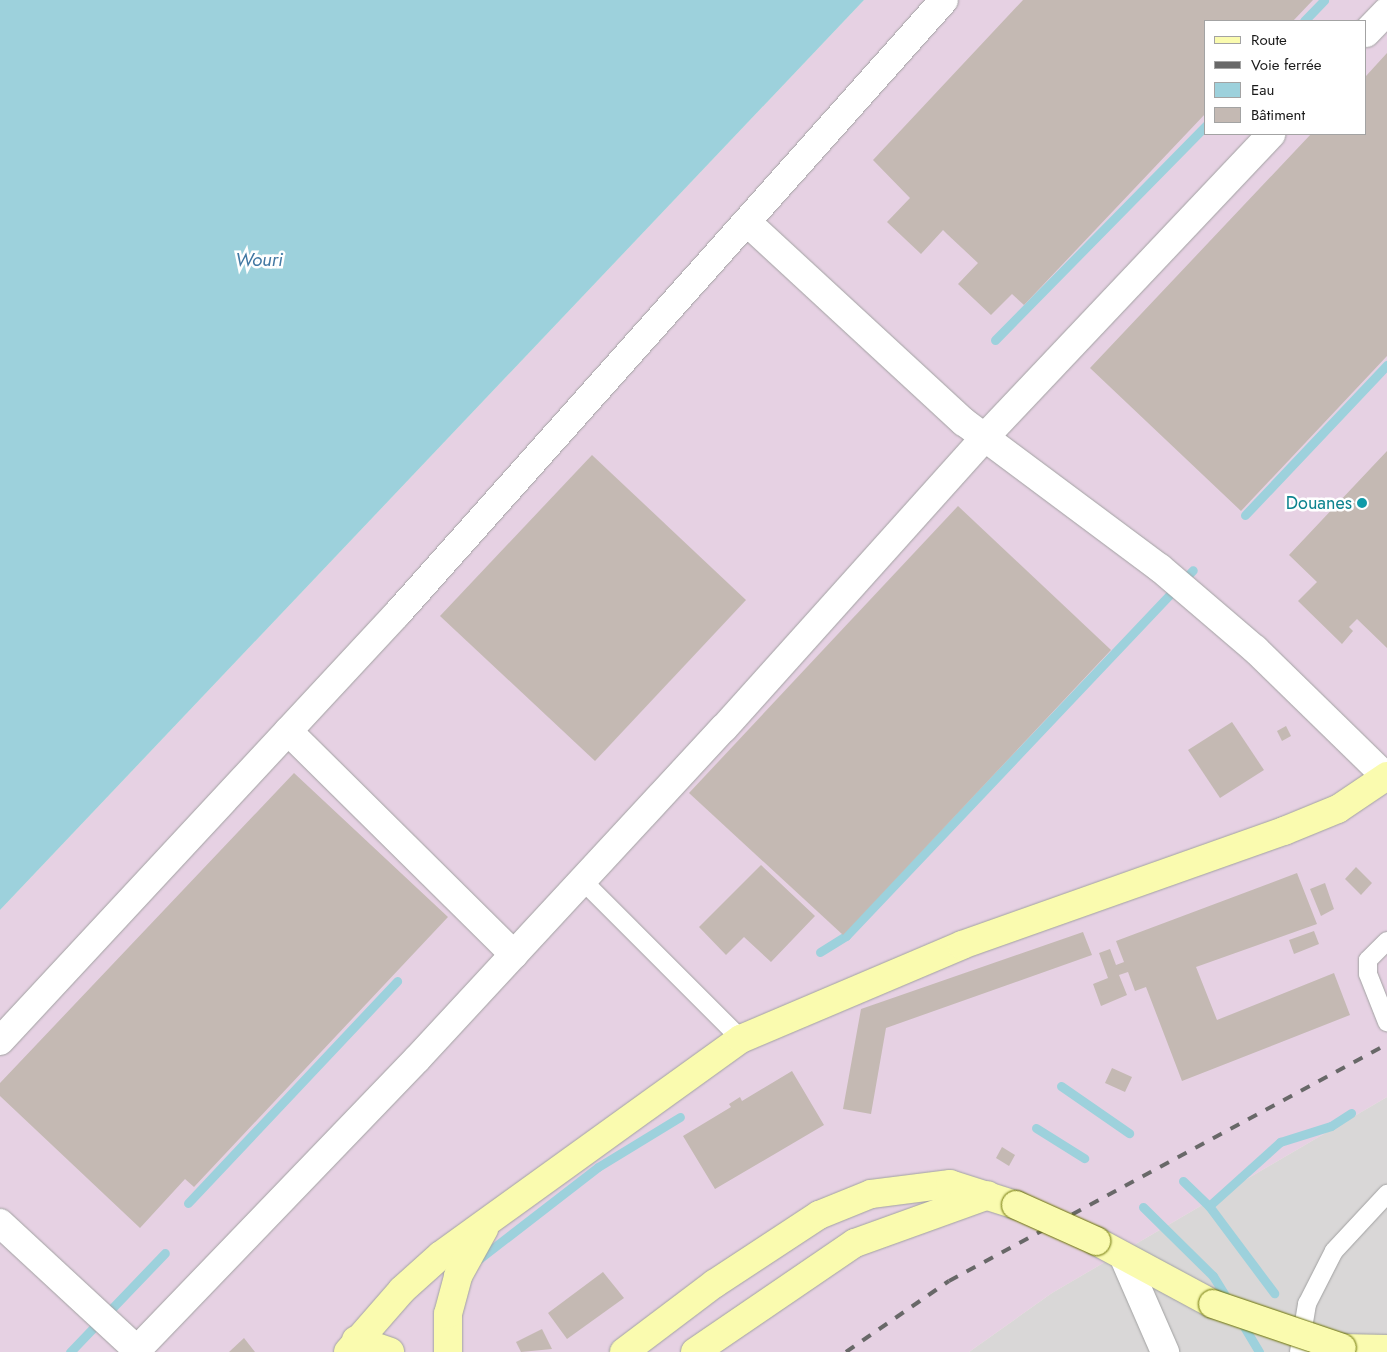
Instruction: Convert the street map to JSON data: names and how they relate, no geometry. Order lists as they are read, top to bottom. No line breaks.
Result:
{"water":["Wouri"],"places":["Douanes"],"legend":["Route","Voie ferrée","Eau","Bâtiment"]}
